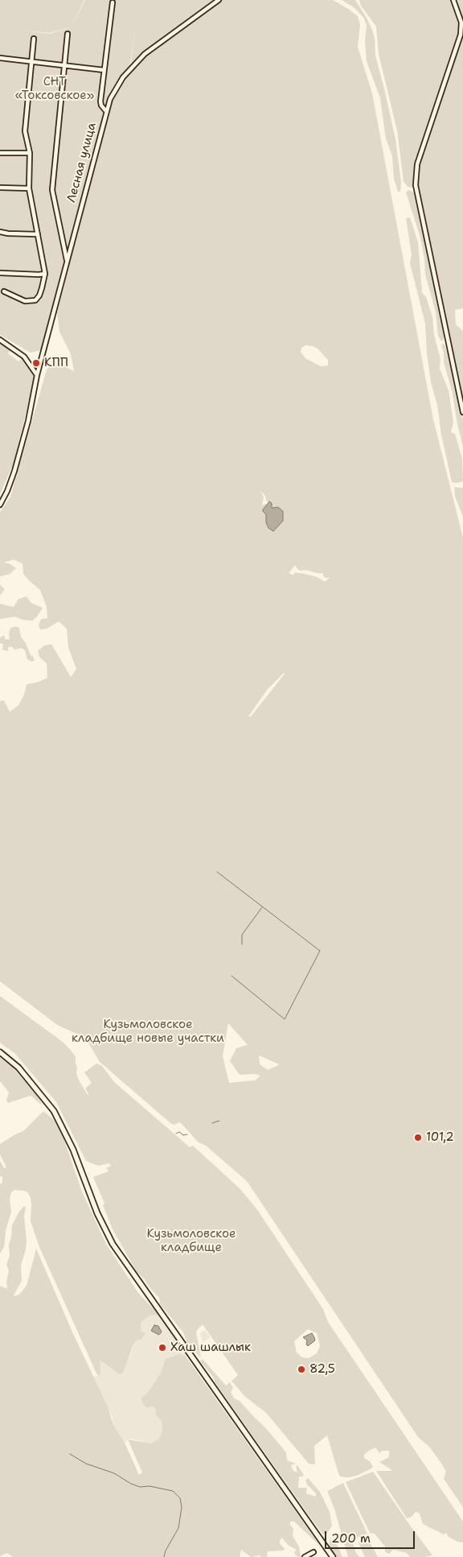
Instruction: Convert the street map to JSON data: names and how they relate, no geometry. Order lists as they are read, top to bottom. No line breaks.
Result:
{"streets":{"street":["Лесная улица"]},"parks":["СНТ «Токсовское»","Кузьмоловское кладбище новые участки","Кузьмоловское кладбище"],"places":["КПП","101,2","Хаш шашлык","82,5"],"scale_bar":"200 m"}
